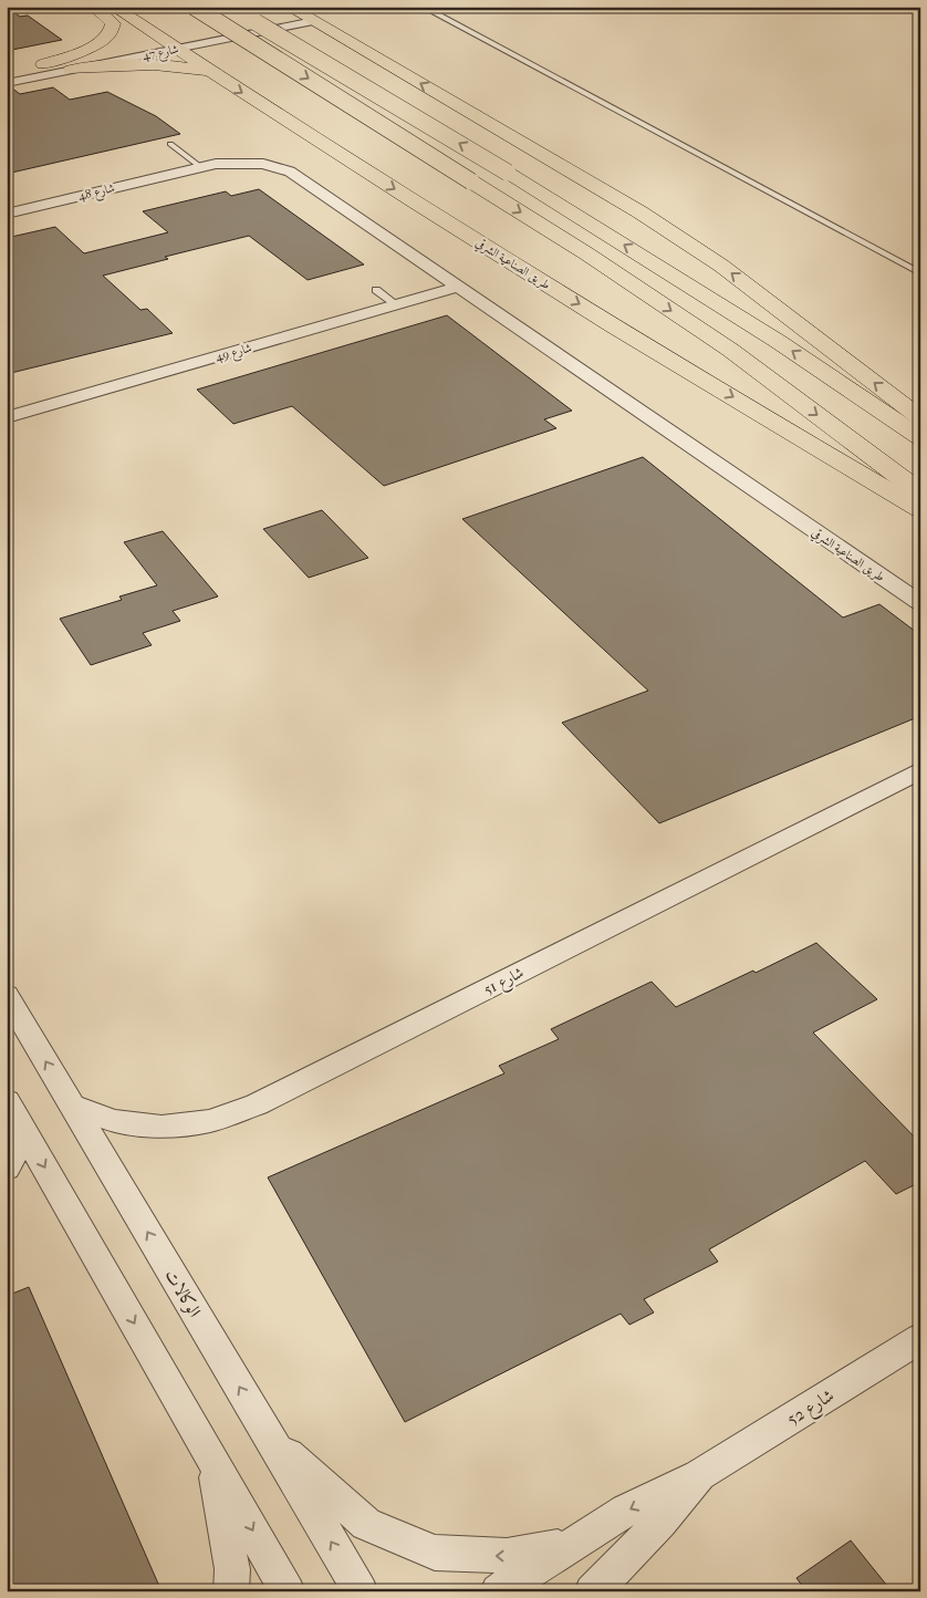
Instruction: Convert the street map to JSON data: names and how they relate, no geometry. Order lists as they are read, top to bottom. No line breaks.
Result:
{"streets":{"main road":["طريق الصناعية الشرقي"],"street":["شارع 47","شارع 48","شارع 49","شارع 51","الوكالات","شارع 52"]},"crossings":[["شارع 47","طريق الصناعية الشرقي"],["شارع 48","طريق الصناعية الشرقي"],["طريق الصناعية الشرقي","شارع 49"],["شارع 51","الوكالات"]]}
